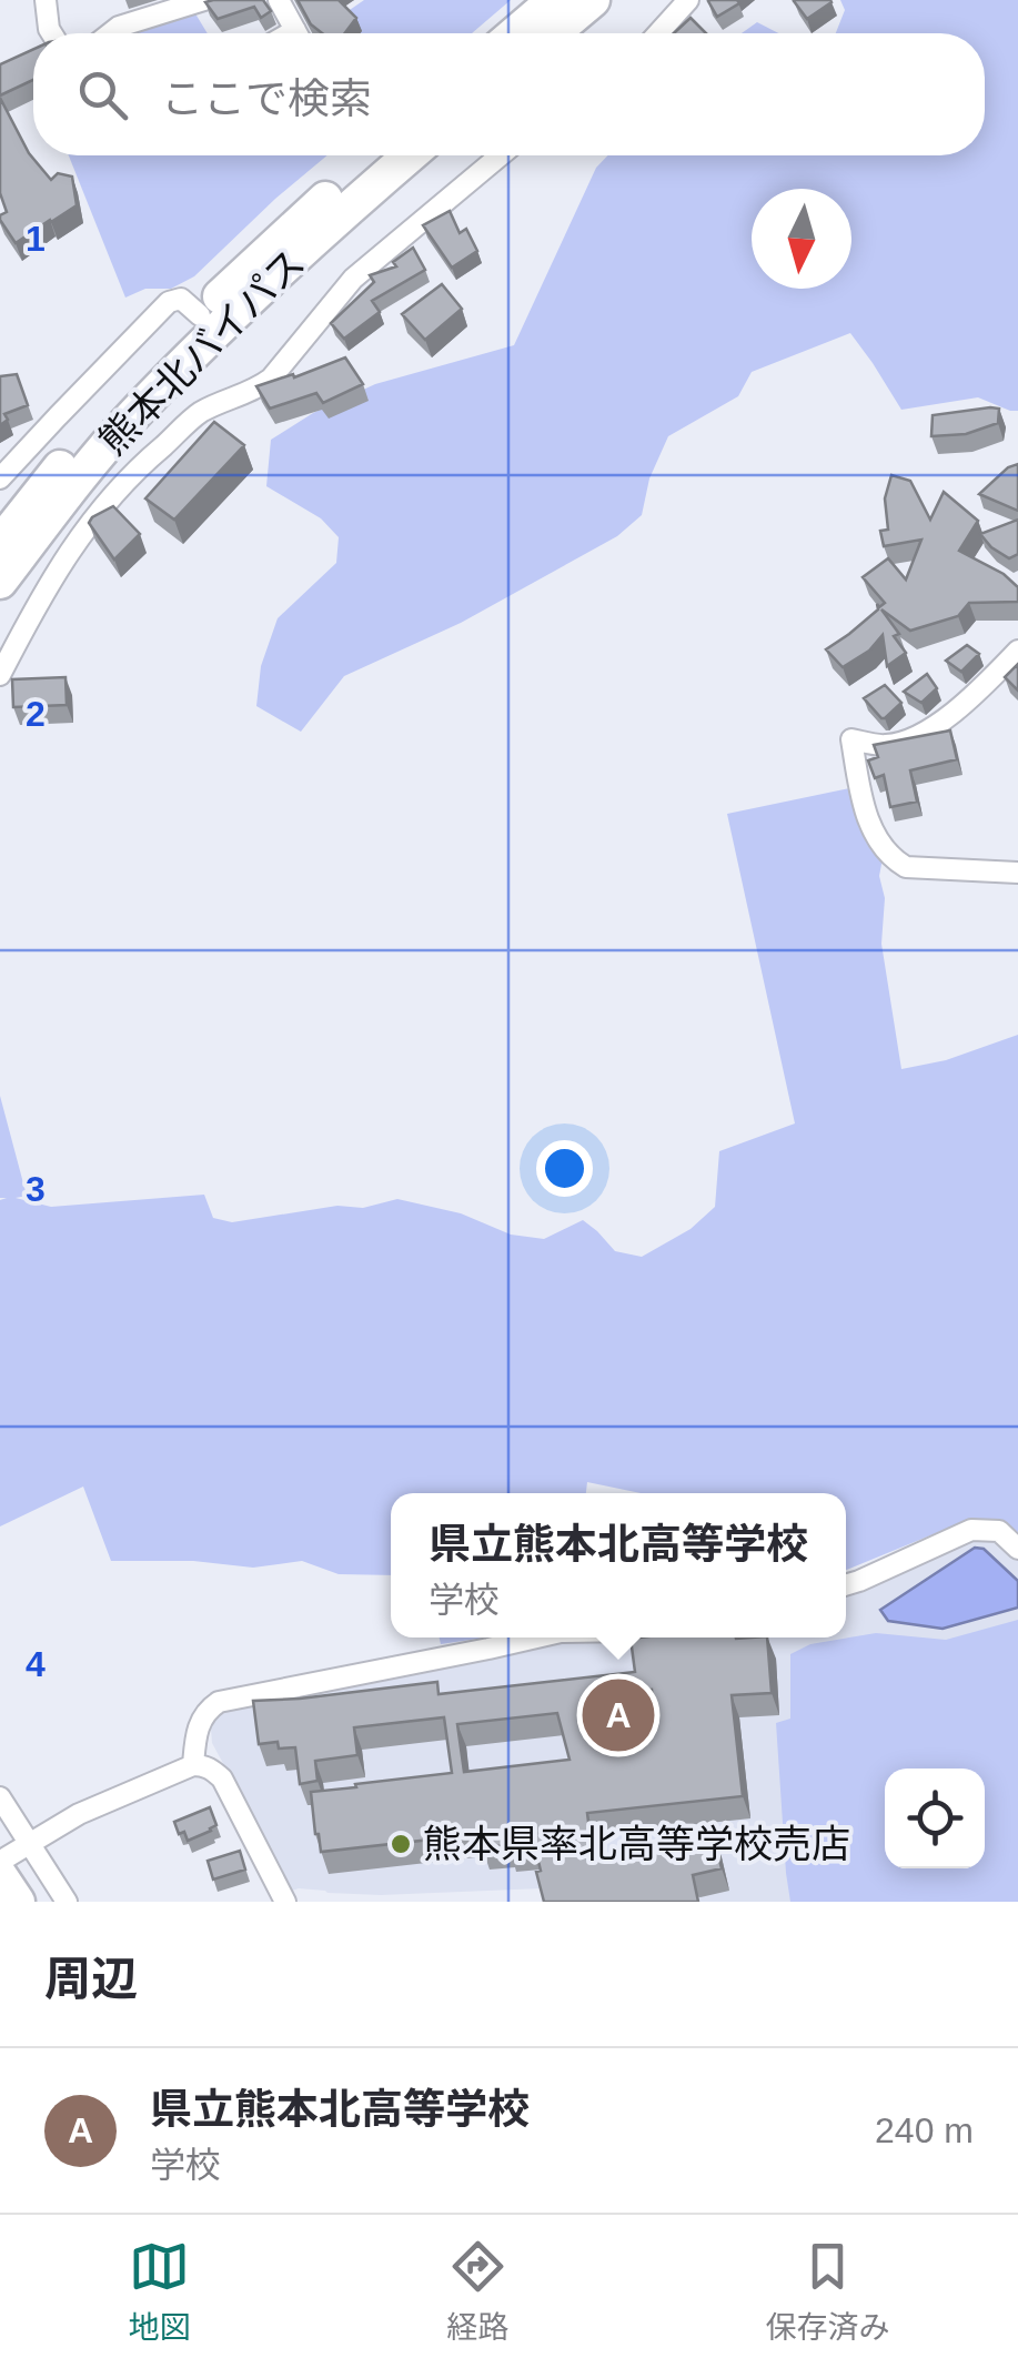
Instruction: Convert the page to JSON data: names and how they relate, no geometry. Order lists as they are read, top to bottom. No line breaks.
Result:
{"streets":{"highway":["熊本北バイパス"]},"places":["熊本県率北高等学校売店"],"north":"bottom","page":{"search":"ここで検索","popup":["県立熊本北高等学校","学校"],"pins":"A","heading":"周辺","list":[{"mark":"A","name":"県立熊本北高等学校","note":"学校","value":"240 m"}],"nav":["地図","経路","保存済み"]},"grid":{"rows":["1","2","3","4"]}}
